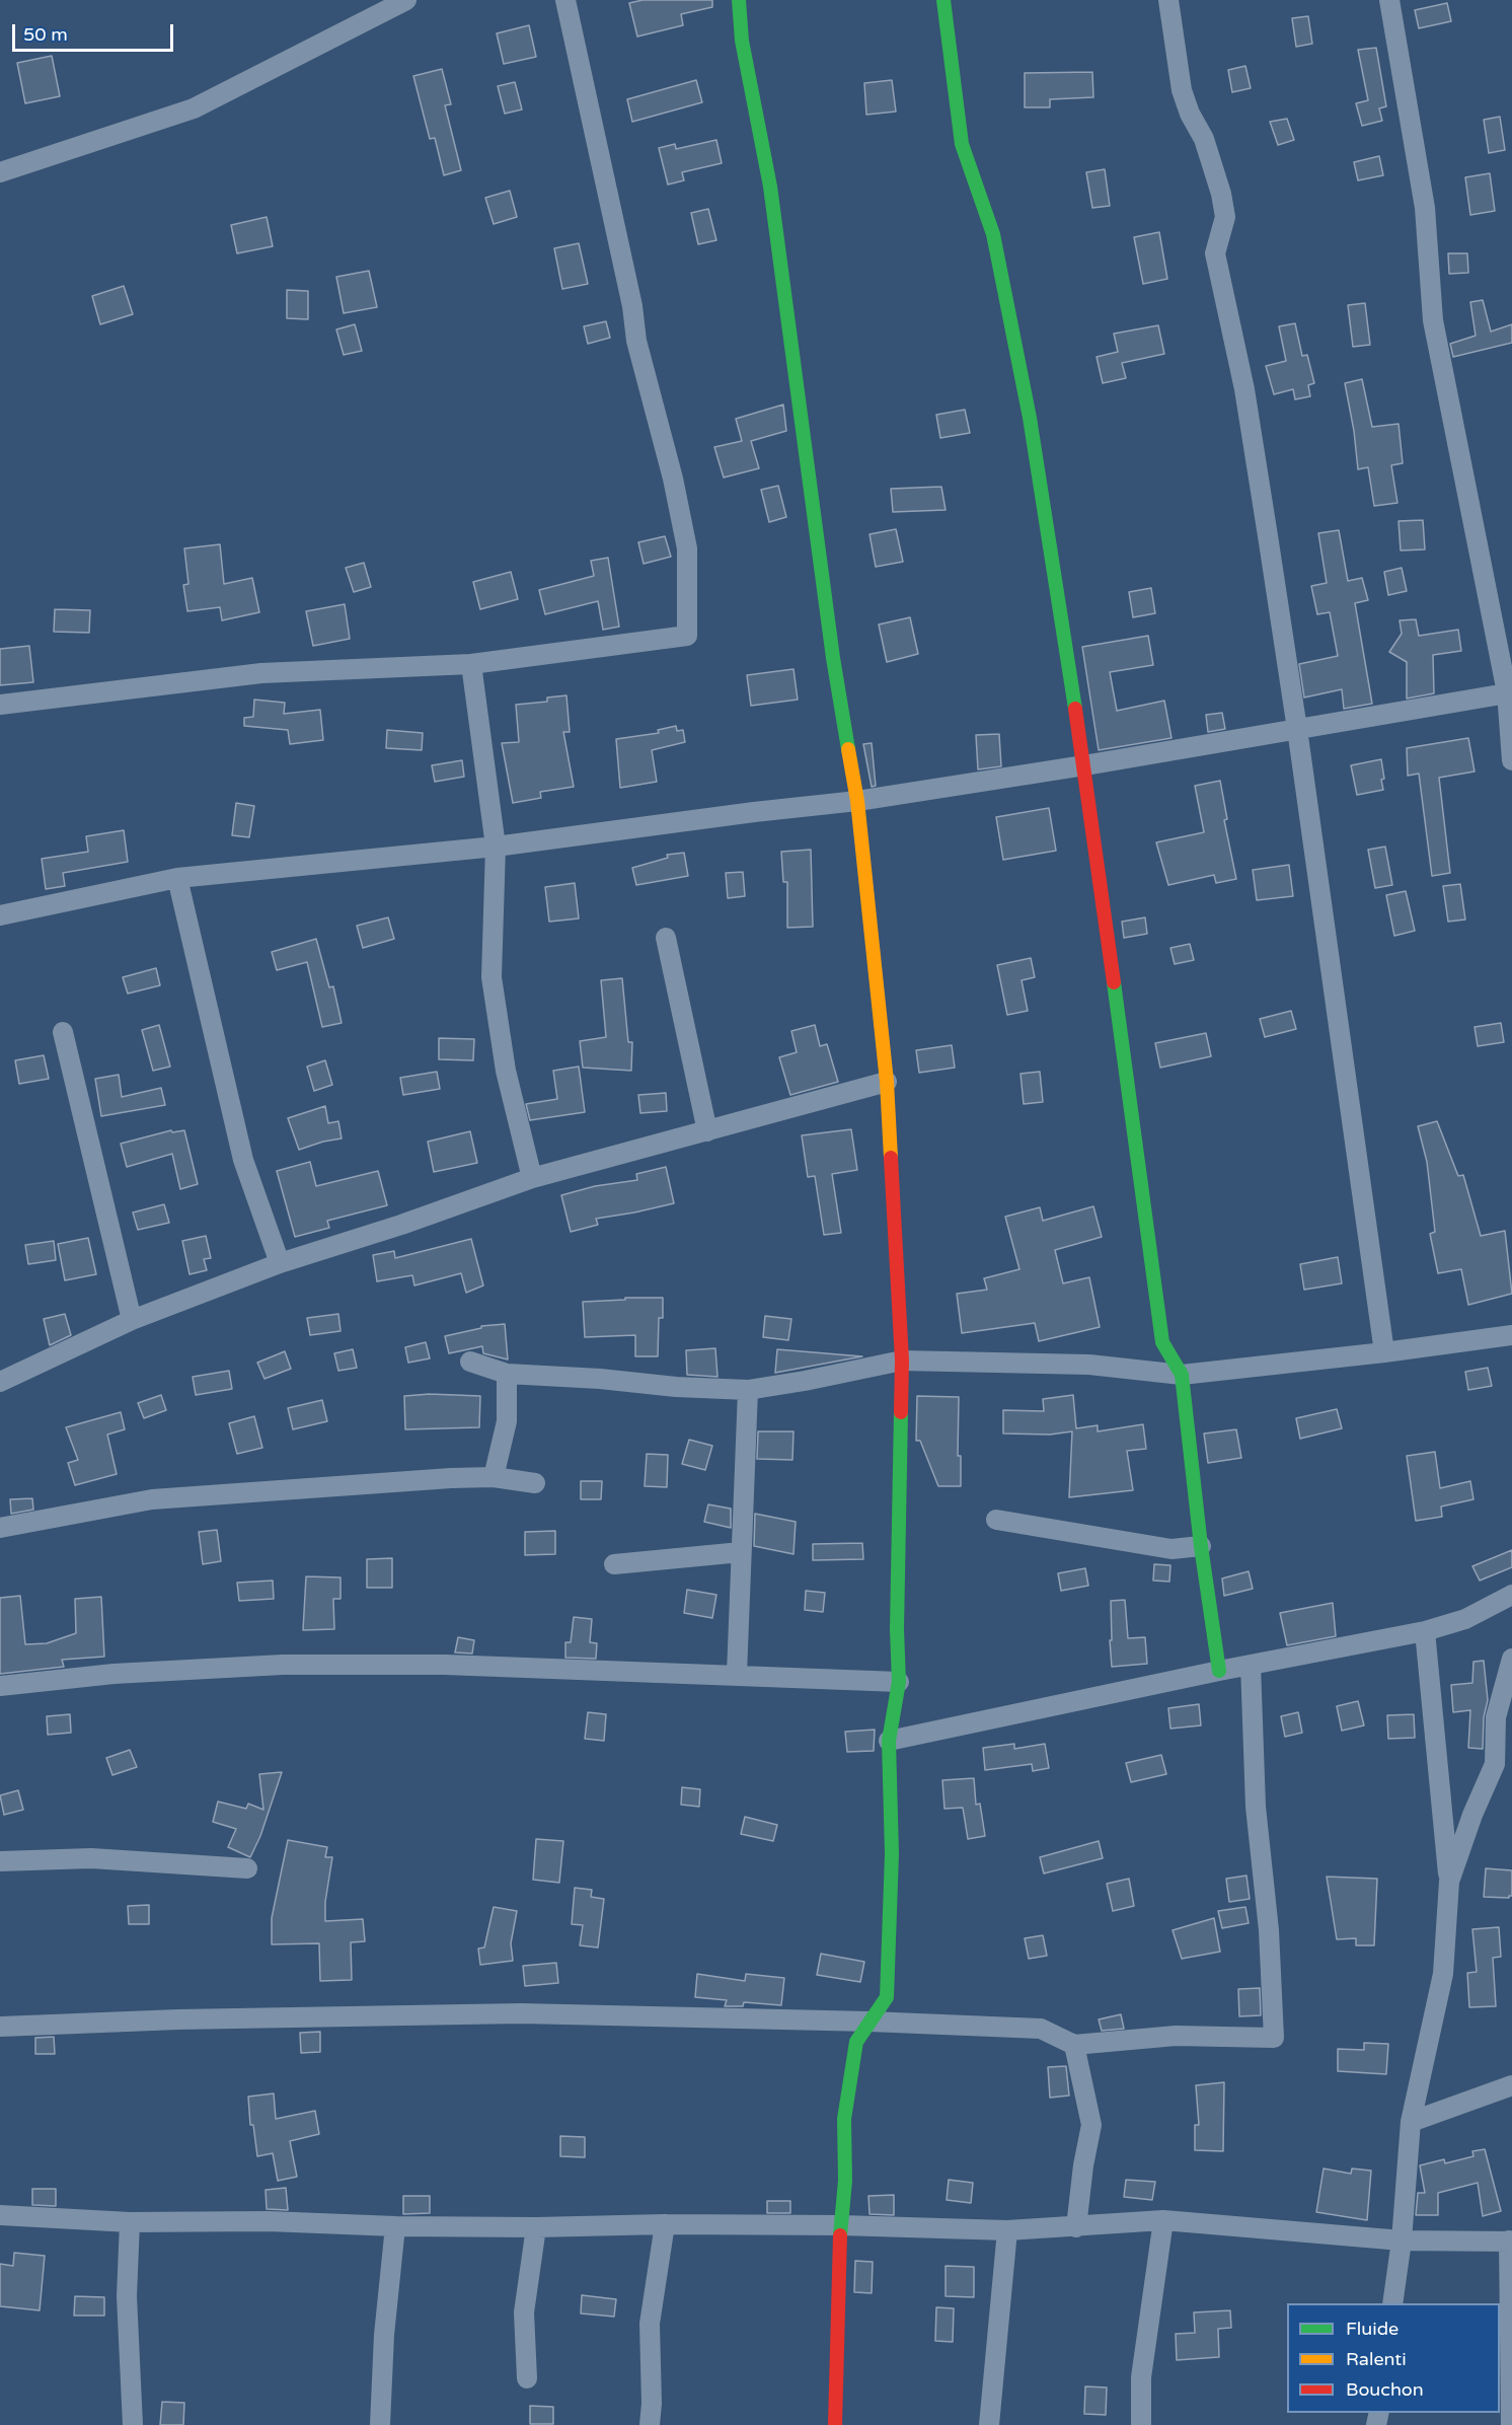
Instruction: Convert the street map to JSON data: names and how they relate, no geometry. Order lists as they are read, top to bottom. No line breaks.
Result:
{"legend":["Fluide","Ralenti","Bouchon"],"scale_bar":"50 m"}
